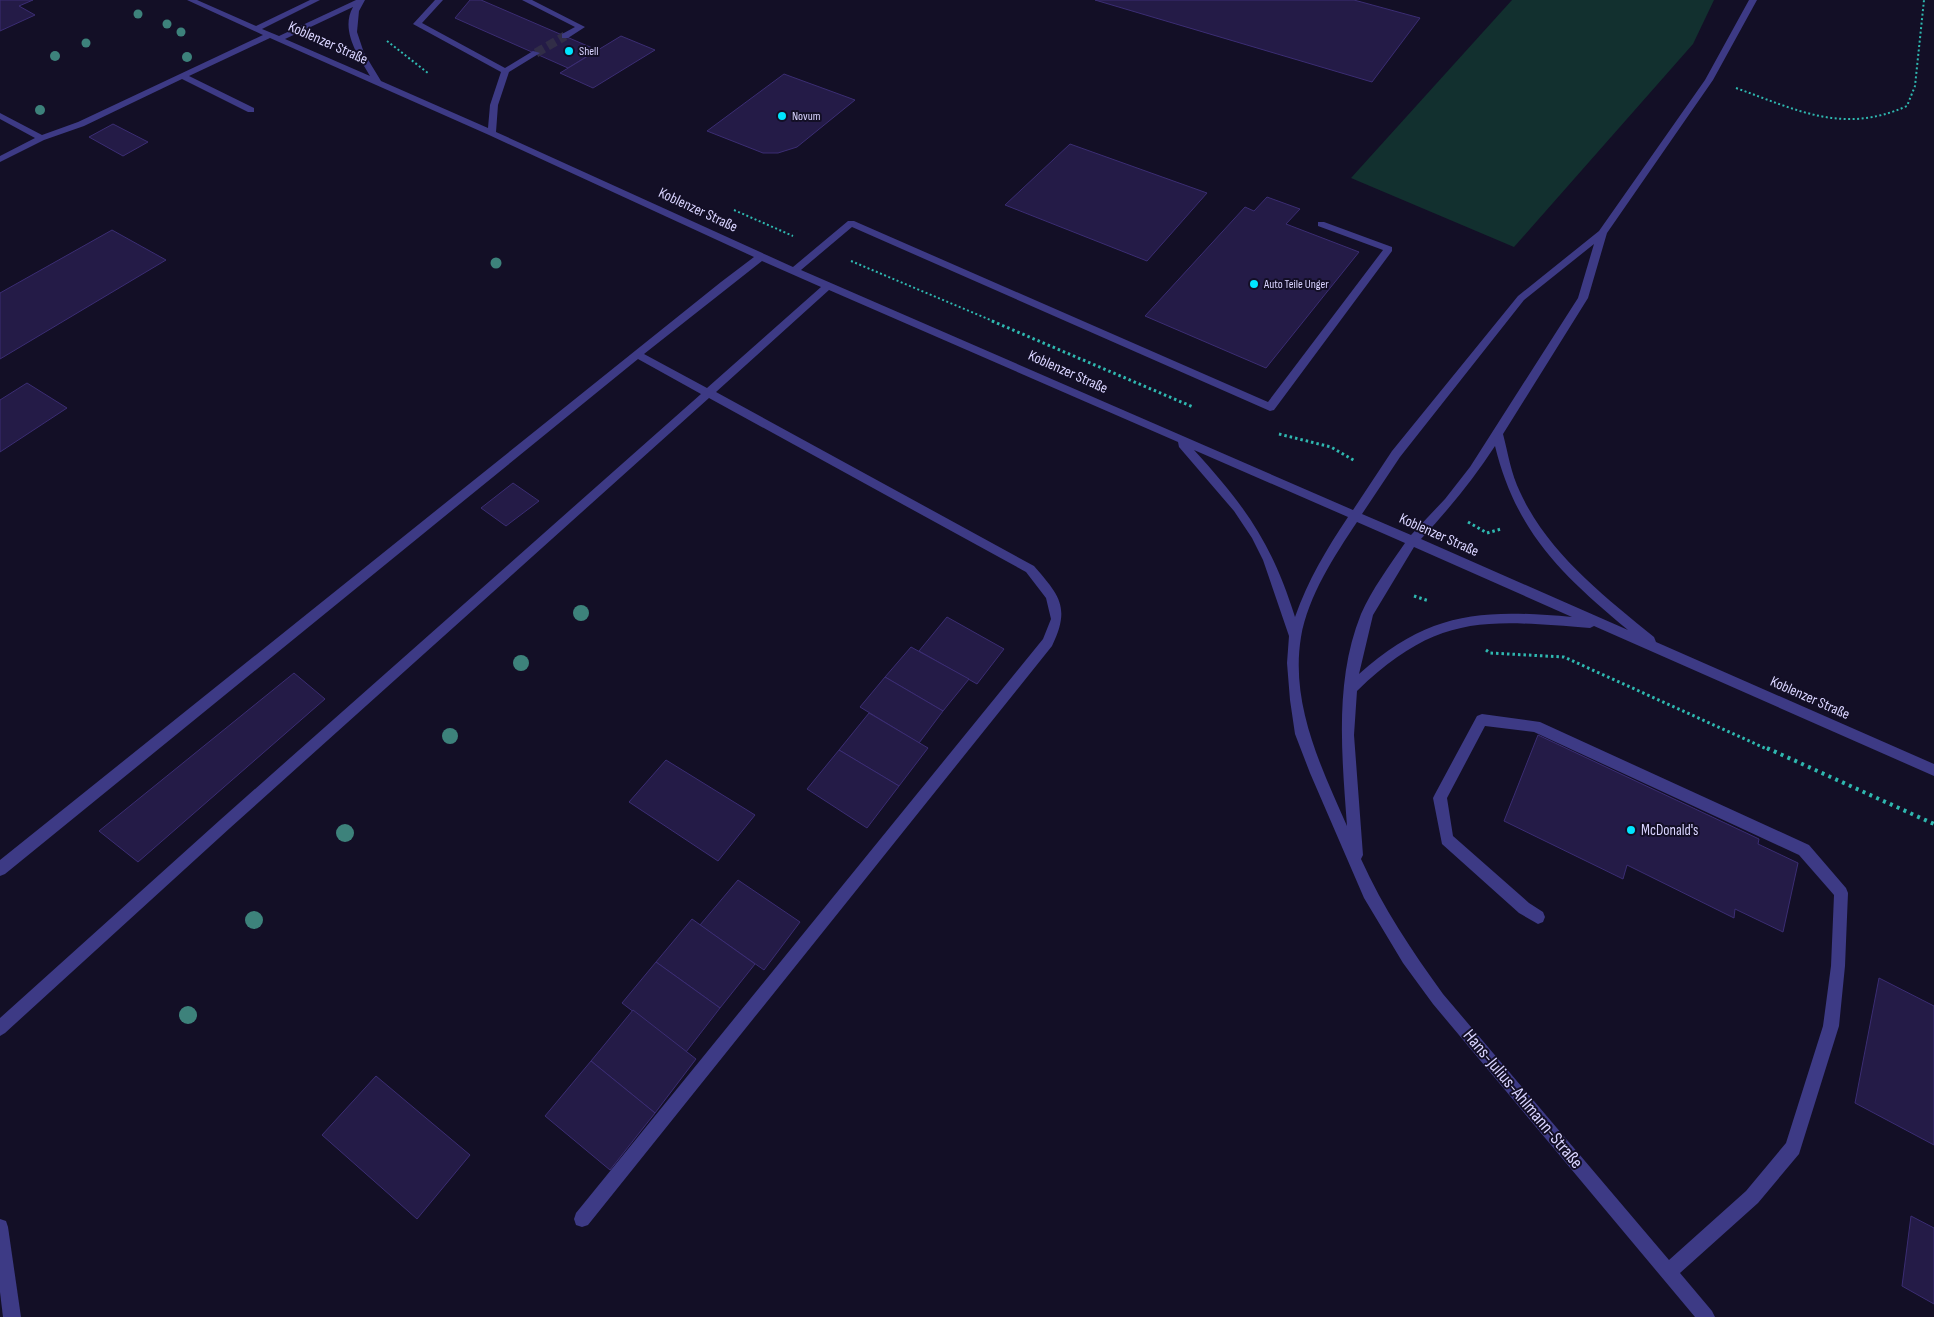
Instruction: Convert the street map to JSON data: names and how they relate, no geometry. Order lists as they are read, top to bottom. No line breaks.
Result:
{"streets":{"street":["Koblenzer Straße","Hans-Julius-Ahlmann-Straße"]},"crossings":[["Koblenzer Straße","Hans-Julius-Ahlmann-Straße"]],"places":["Shell","Novum","Auto Teile Unger","McDonald's"]}
